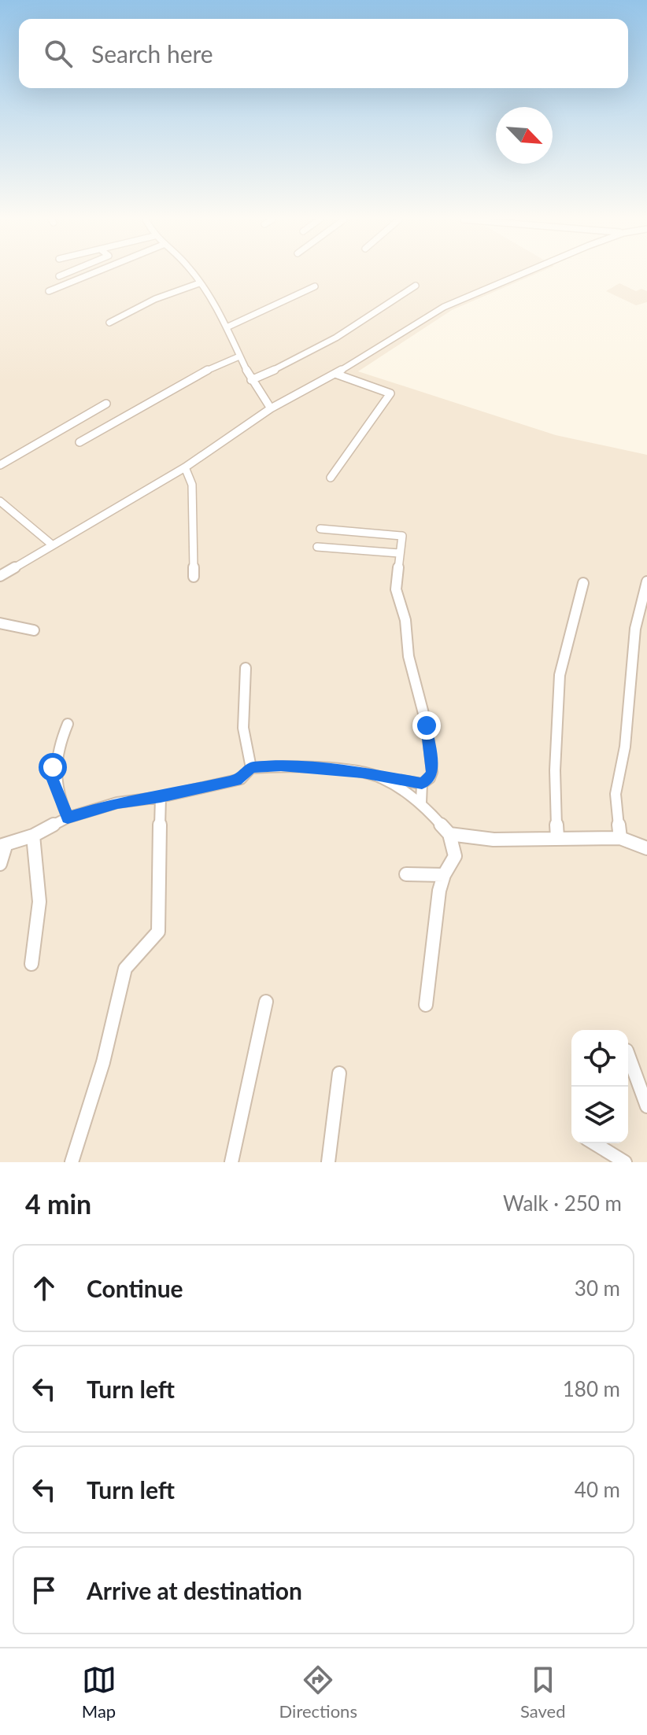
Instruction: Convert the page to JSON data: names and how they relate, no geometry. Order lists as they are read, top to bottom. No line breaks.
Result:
{"north":"bottom right","page":{"search":"Search here","heading":["4 min","Walk · 250 m"],"list":[["Continue","30 m"],["Turn left","180 m"],["Turn left","40 m"],"Arrive at destination"],"nav":["Map","Directions","Saved"]}}
